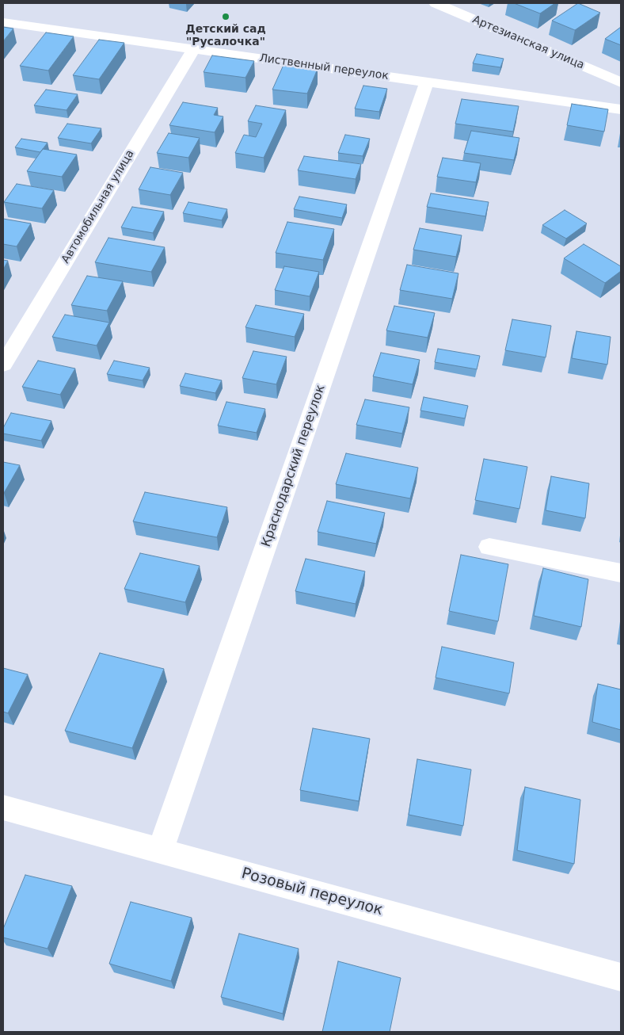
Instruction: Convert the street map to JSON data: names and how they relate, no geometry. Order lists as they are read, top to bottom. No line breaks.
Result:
{"streets":{"street":["Артезианская улица","Лиственный переулок","Автомобильная улица","Краснодарский переулок","Розовый переулок"]},"crossings":[["Лиственный переулок","Автомобильная улица"],["Лиственный переулок","Краснодарский переулок"],["Краснодарский переулок","Розовый переулок"]],"places":["Детский сад \"Русалочка\""]}
